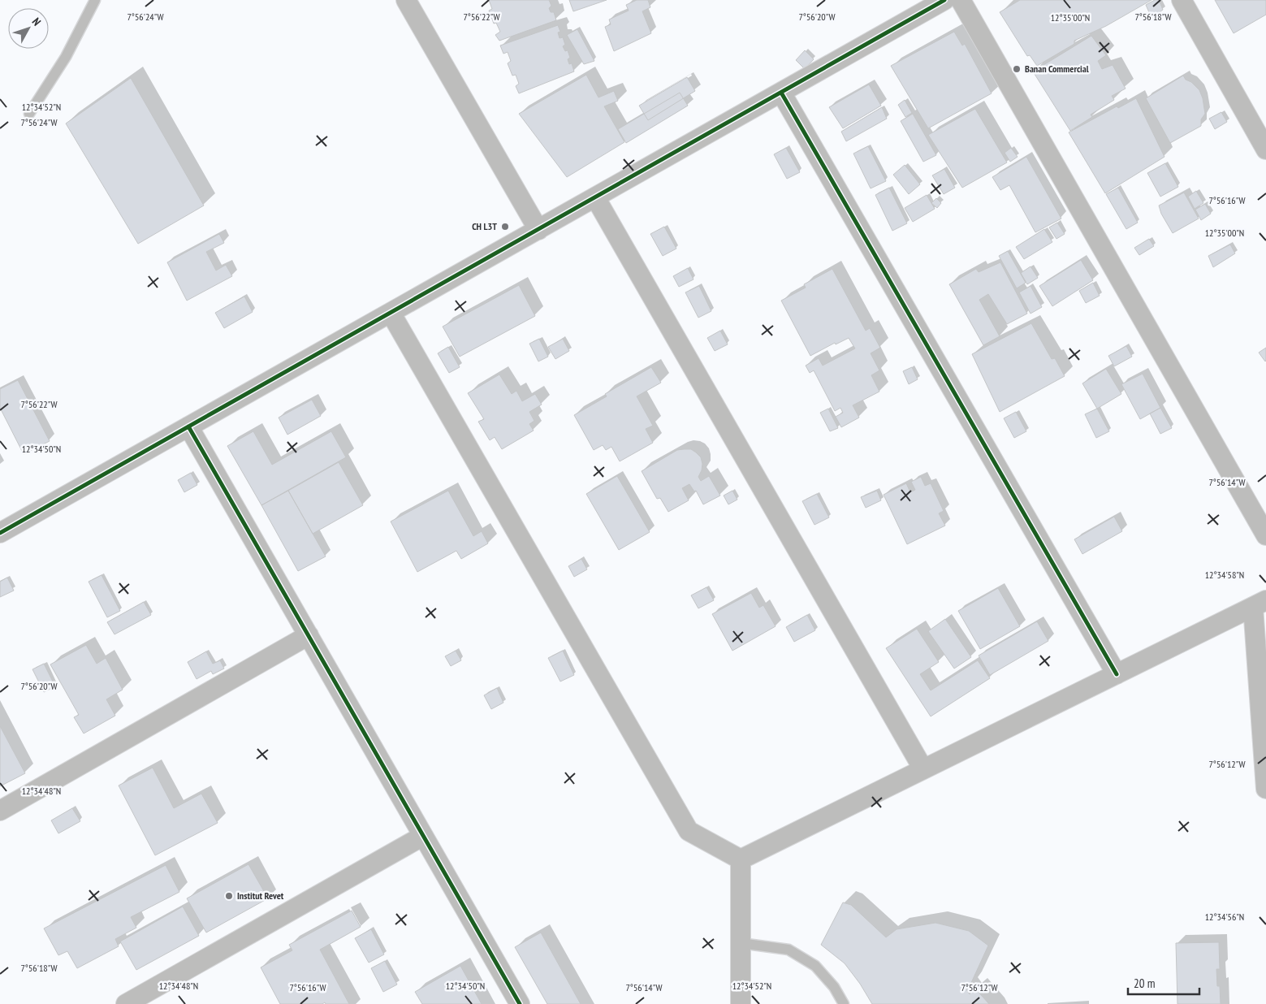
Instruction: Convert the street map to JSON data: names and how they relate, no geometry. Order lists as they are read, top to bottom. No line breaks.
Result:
{"places":["Banan Commercial","CH L3T","Institut Revet"],"scale_bar":"20 m","north":"top right","coordinates":["7°56'24\"W","7°56'22\"W","7°56'20\"W","7°56'18\"W","12°35'00\"N","12°34'52\"N","7°56'16\"W","12°34'50\"N","7°56'14\"W","12°34'58\"N","7°56'12\"W","12°34'48\"N","12°34'56\"N"]}
